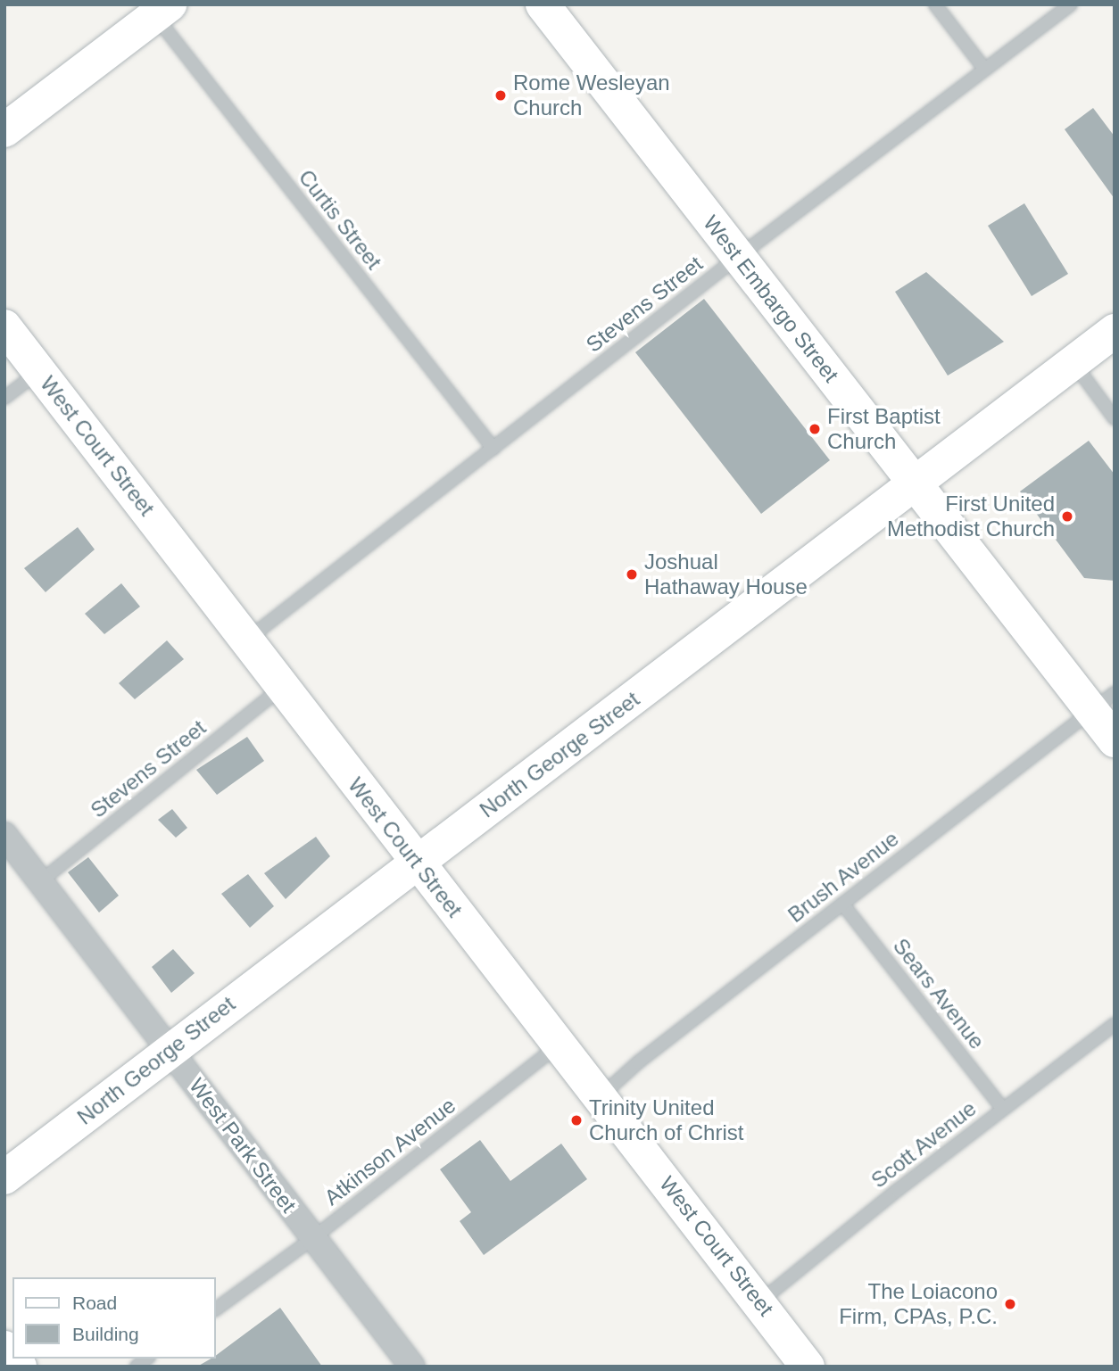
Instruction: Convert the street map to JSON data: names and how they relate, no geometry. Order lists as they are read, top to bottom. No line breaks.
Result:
{"streets":{"street":["West Embargo Street","West Court Street","North George Street","West Park Street"],"lane":["Curtis Street","Stevens Street","Brush Avenue","Sears Avenue","Scott Avenue","Atkinson Avenue"]},"crossings":[["Curtis Street","Stevens Street"],["West Embargo Street","Stevens Street"],["West Embargo Street","North George Street"],["West Embargo Street","Brush Avenue"],["Stevens Street","West Court Street"],["Stevens Street","West Park Street"],["West Court Street","North George Street"],["West Court Street","Brush Avenue"],["West Court Street","Scott Avenue"],["West Court Street","Atkinson Avenue"],["North George Street","West Park Street"],["Brush Avenue","Sears Avenue"],["Sears Avenue","Scott Avenue"],["West Park Street","Atkinson Avenue"]],"places":["Rome Wesleyan Church","First Baptist Church","First United Methodist Church","Joshual Hathaway House","Trinity United Church of Christ","The Loiacono Firm, CPAs, P.C."],"legend":["Road","Building"]}
